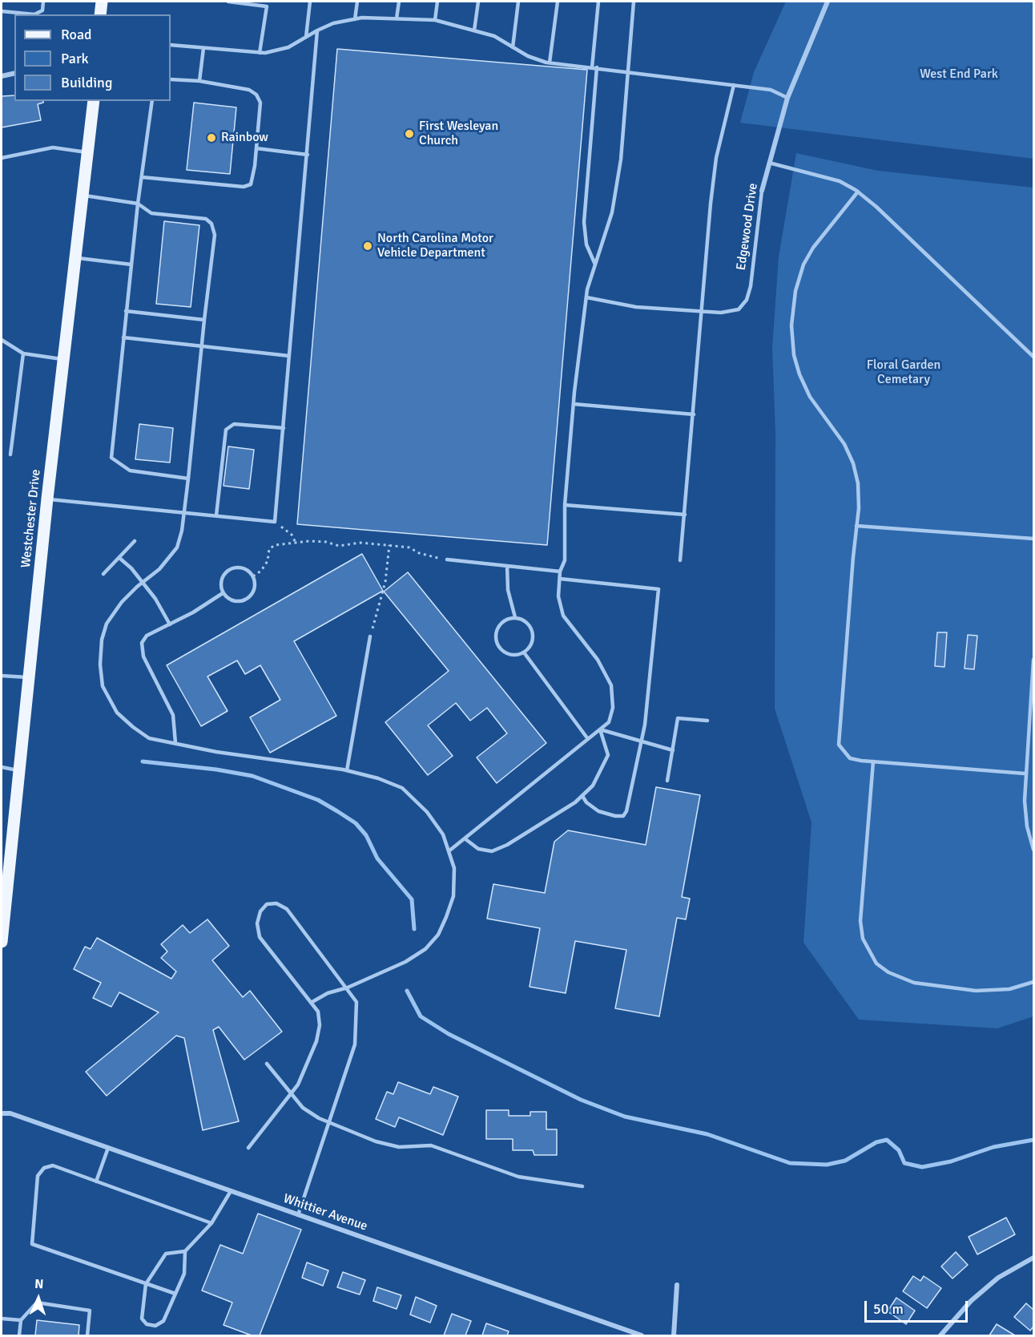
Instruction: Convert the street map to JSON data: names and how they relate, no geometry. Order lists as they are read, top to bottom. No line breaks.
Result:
{"streets":{"main road":["Westchester Drive"],"street":["Edgewood Drive","Whittier Avenue"]},"parks":["West End Park","Floral Garden Cemetary"],"places":["First Wesleyan Church","Rainbow","North Carolina Motor Vehicle Department"],"legend":["Road","Park","Building"],"scale_bar":"50 m","north":"top"}
